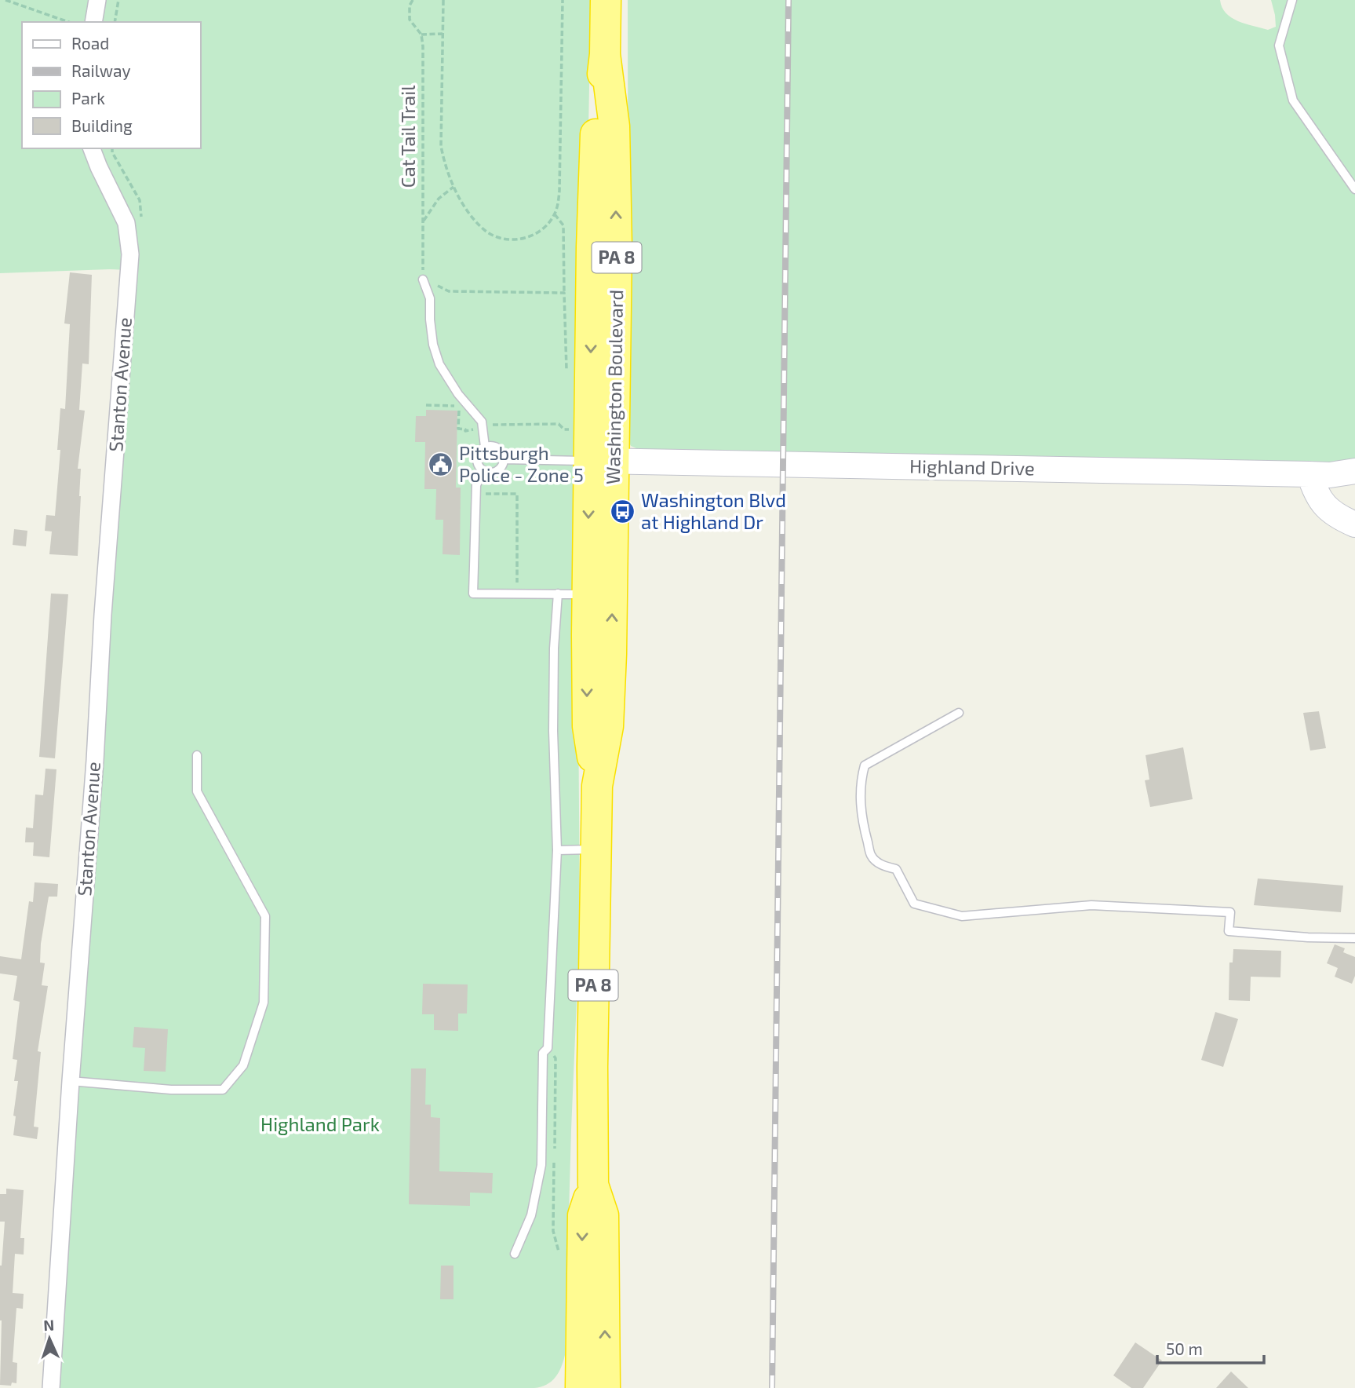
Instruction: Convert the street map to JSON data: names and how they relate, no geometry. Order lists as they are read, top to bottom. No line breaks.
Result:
{"streets":{"highway":["PA 8","Washington Boulevard"],"street":["Stanton Avenue","Highland Drive"],"path":["Cat Tail Trail"]},"crossings":[["Washington Boulevard","Highland Drive"]],"parks":["Highland Park"],"places":{"public building":["Pittsburgh Police - Zone 5"],"bus stop":["Washington Blvd at Highland Dr"]},"legend":["Road","Railway","Park","Building"],"scale_bar":"50 m","north":"top"}
